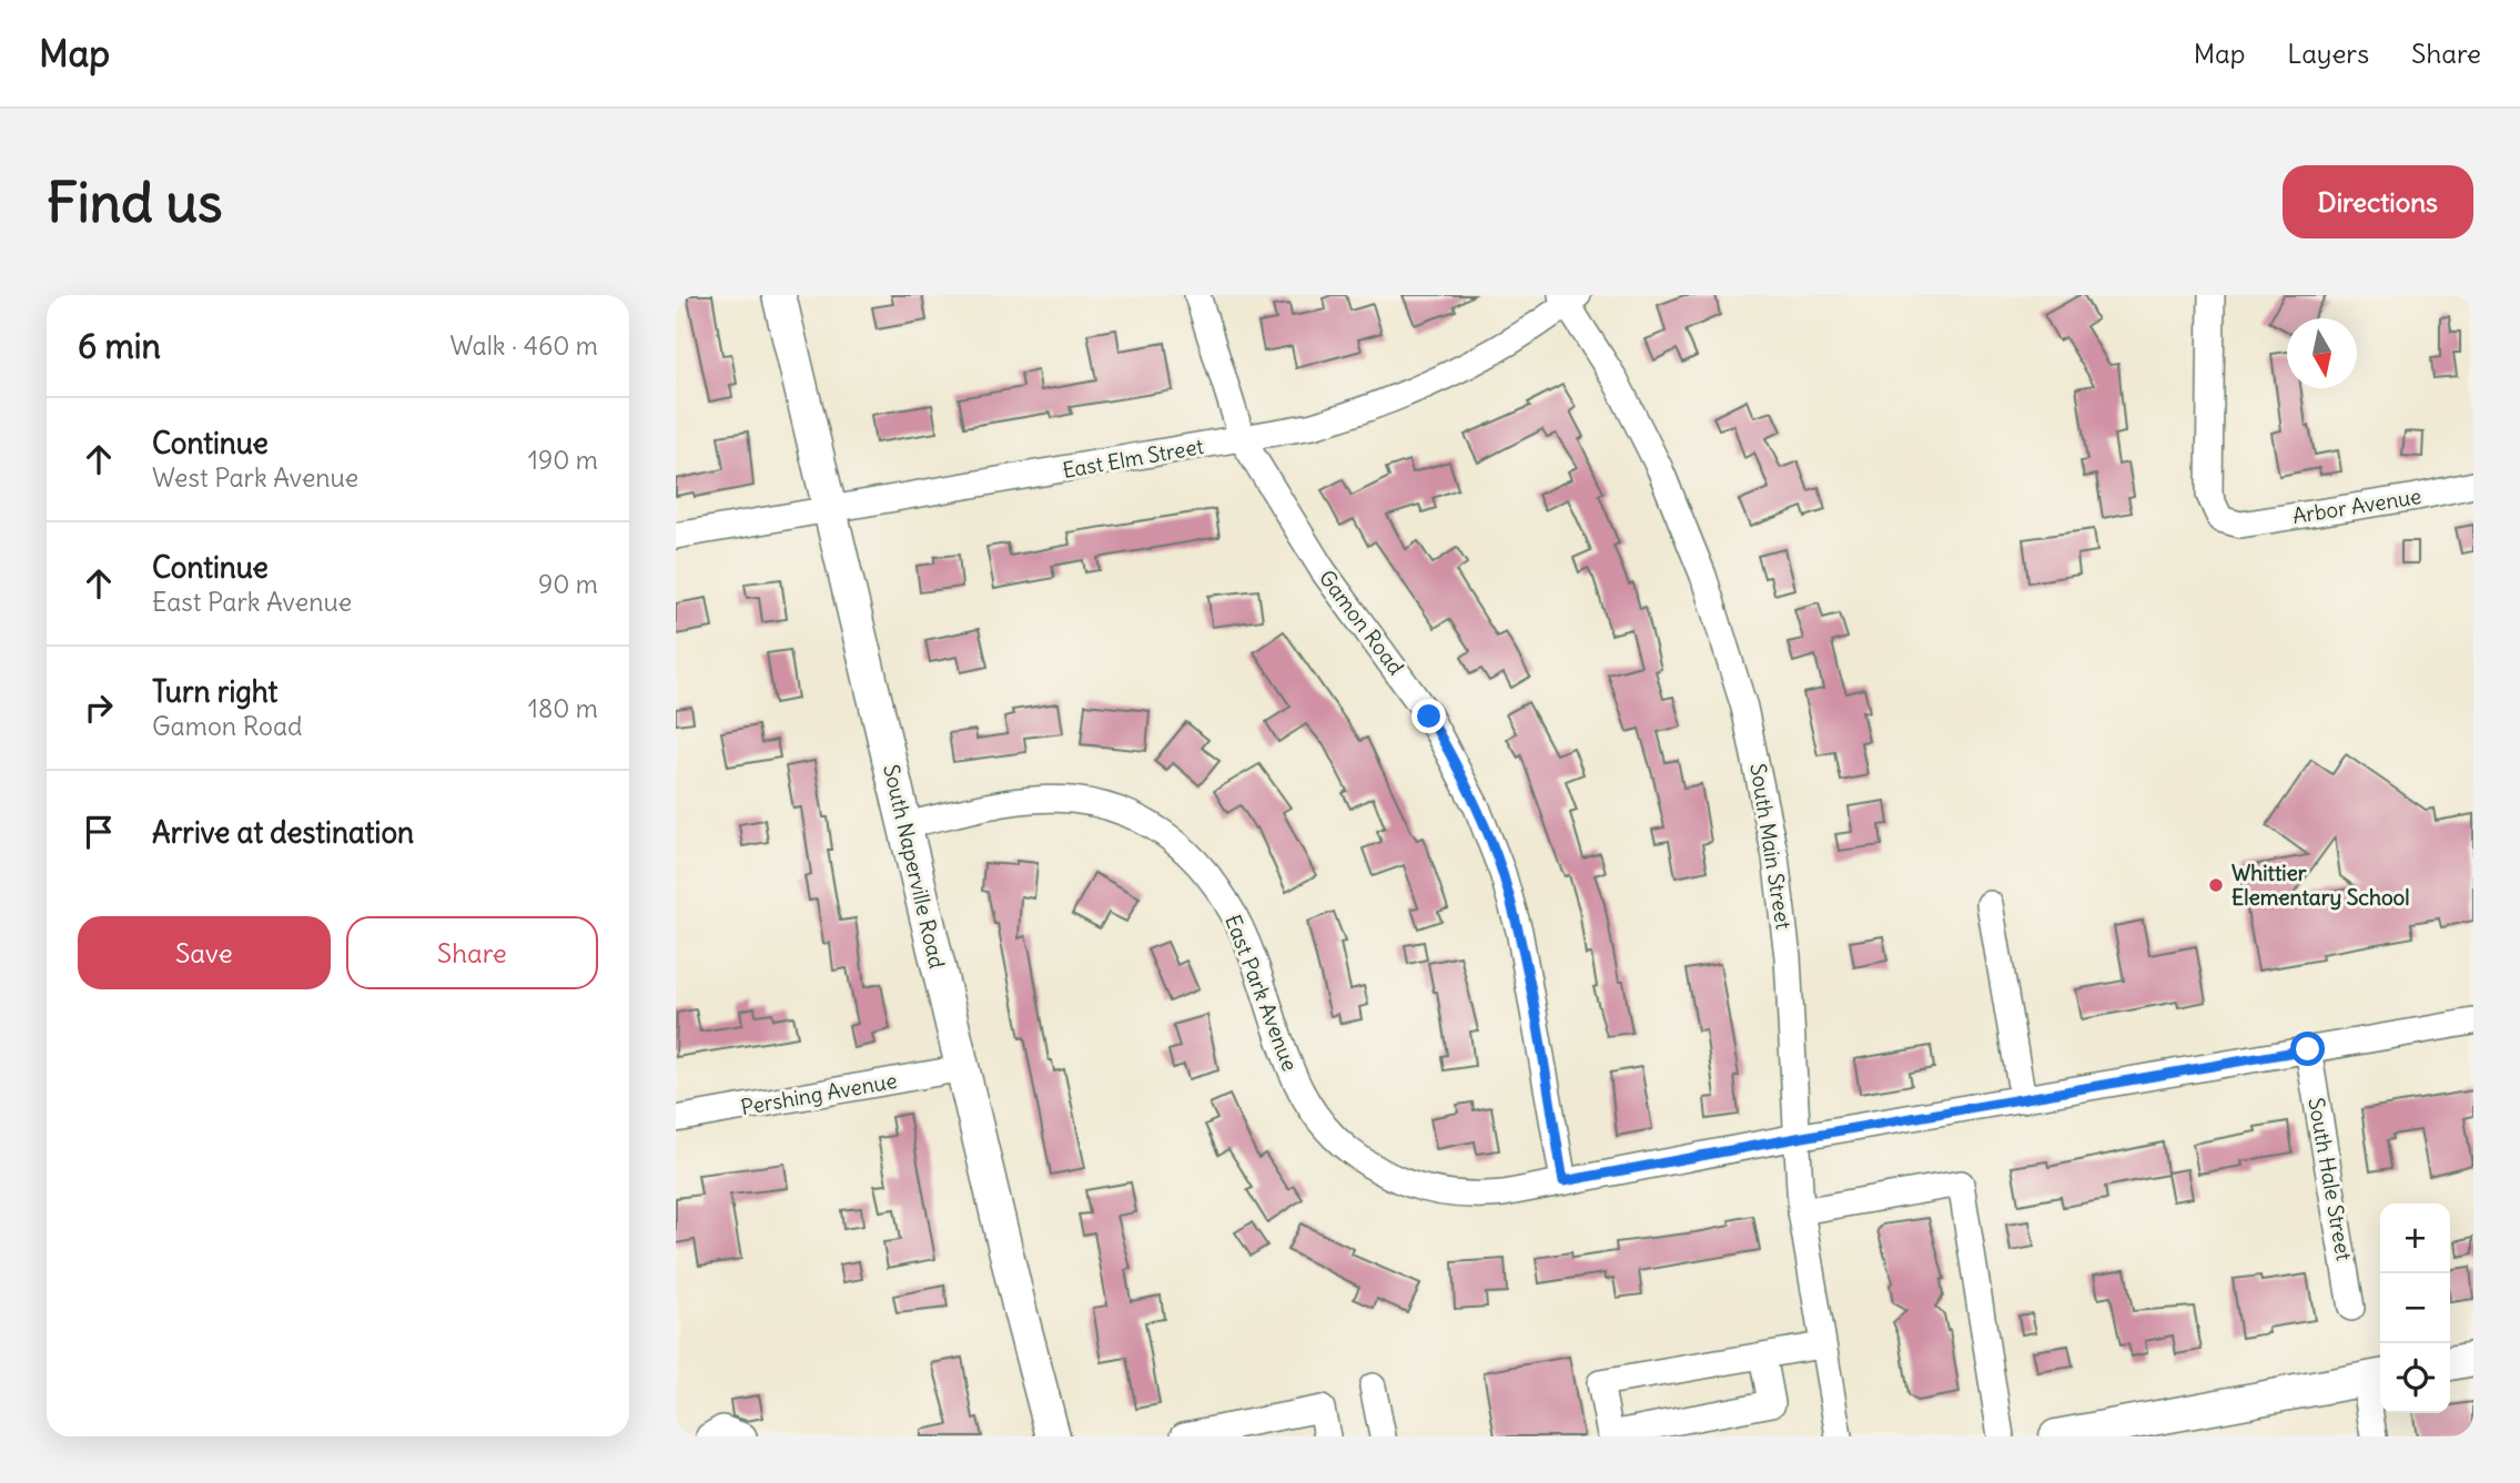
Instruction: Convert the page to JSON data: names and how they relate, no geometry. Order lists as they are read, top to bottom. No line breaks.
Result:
{"streets":{"main road":["South Naperville Road"],"street":["East Elm Street","Arbor Avenue","Gamon Road","South Main Street","East Park Avenue","Pershing Avenue","South Hale Street"]},"crossings":[["East Elm Street","Gamon Road"],["East Elm Street","South Main Street"],["East Elm Street","South Naperville Road"],["Gamon Road","East Park Avenue"],["South Main Street","East Park Avenue"],["South Naperville Road","East Park Avenue"],["South Naperville Road","Pershing Avenue"],["East Park Avenue","South Hale Street"]],"places":["Whittier Elementary School"],"north":"bottom","page":{"header":"Map","nav":["Map","Layers","Share"],"buttons":["Directions",["Save","Share"]],"title":"Find us","heading":["6 min","Walk · 460 m"],"list":[["Continue","West Park Avenue","190 m"],["Continue","East Park Avenue","90 m"],["Turn right","Gamon Road","180 m"],"Arrive at destination"],"map_buttons":["+","−"]}}
